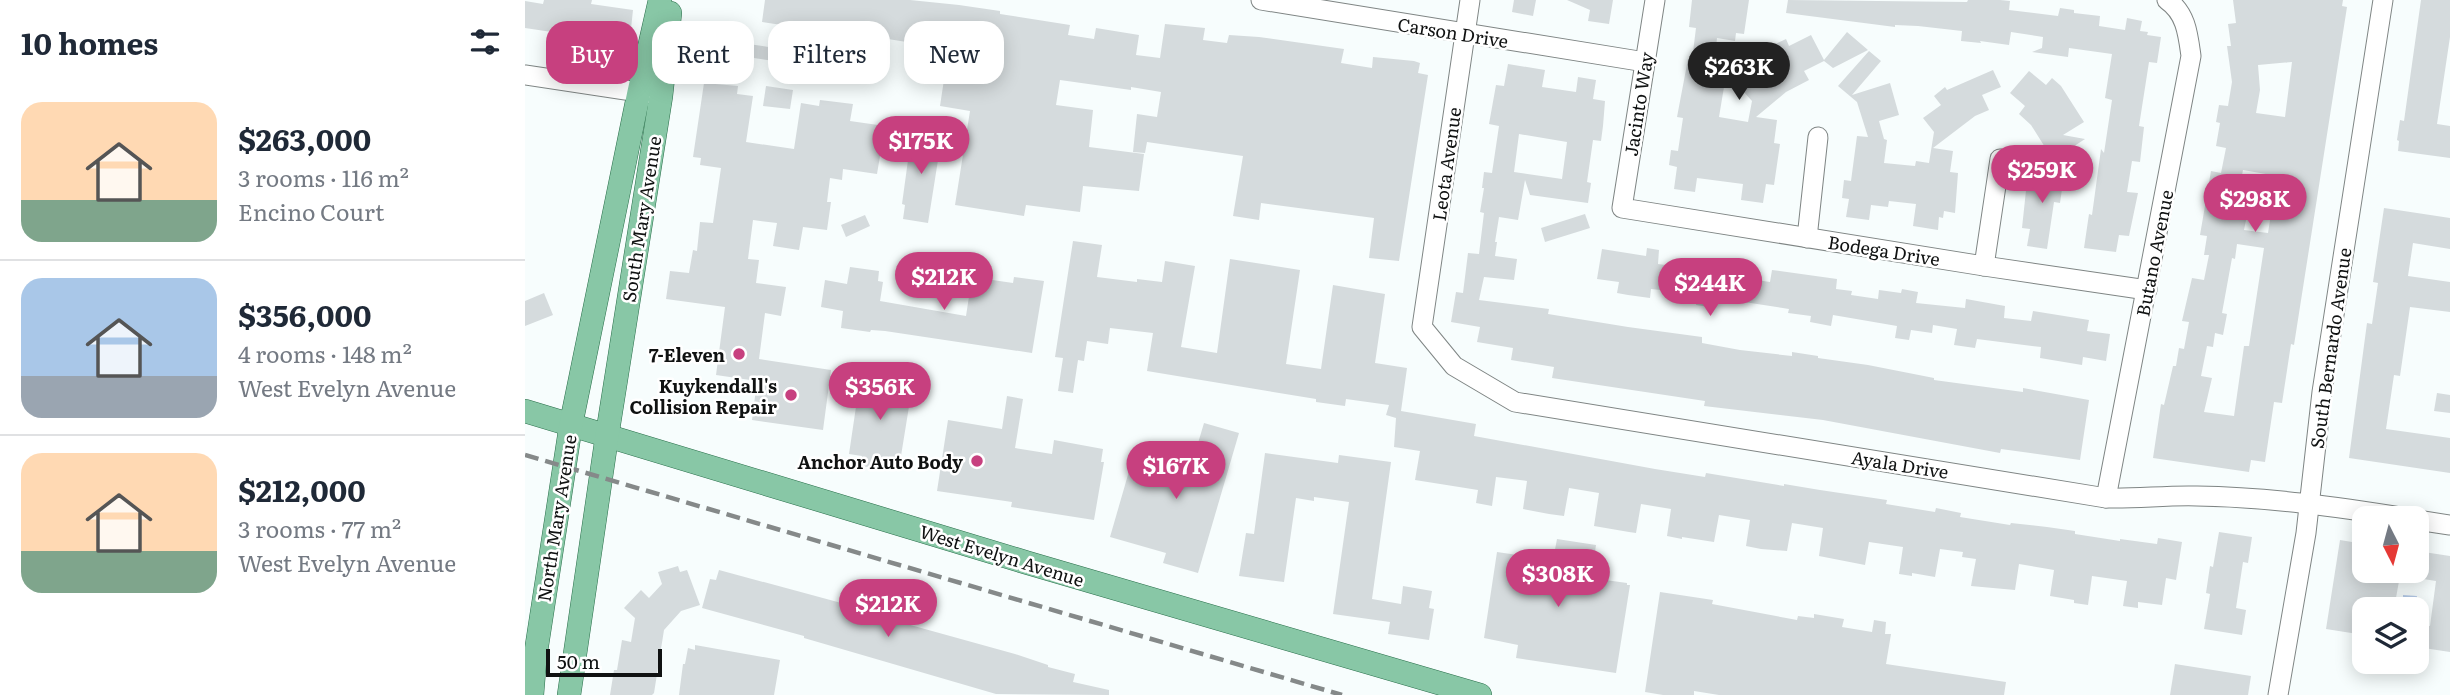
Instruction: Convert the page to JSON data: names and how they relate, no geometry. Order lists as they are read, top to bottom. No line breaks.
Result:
{"streets":{"main road":["South Mary Avenue","North Mary Avenue","West Evelyn Avenue"],"street":["Carson Drive","Jacinto Way","Leota Avenue","Bodega Drive","Butano Avenue","South Bernardo Avenue","Ayala Drive"]},"crossings":[["Carson Drive","Jacinto Way"],["Carson Drive","Leota Avenue"],["Jacinto Way","Bodega Drive"],["Leota Avenue","Ayala Drive"],["South Mary Avenue","North Mary Avenue"],["South Mary Avenue","West Evelyn Avenue"],["Bodega Drive","Butano Avenue"],["Butano Avenue","Ayala Drive"],["South Bernardo Avenue","Ayala Drive"],["North Mary Avenue","West Evelyn Avenue"]],"places":["7-Eleven","Kuykendall's Collision Repair","Anchor Auto Body"],"scale_bar":"50 m","north":"bottom","page":{"heading":"10 homes","chip":["Buy","Rent","Filters","New"],"price":["$263K","$175K","$259K","$298K","$212K","$244K","$356K","$167K","$308K","$212K"],"list":[{"name":"$263,000","note":"3 rooms · 116 m² · Encino Court"},{"name":"$356,000","note":"4 rooms · 148 m² · West Evelyn Avenue"},{"name":"$212,000","note":"3 rooms · 77 m² · West Evelyn Avenue"}],"scale":"50 m"}}
